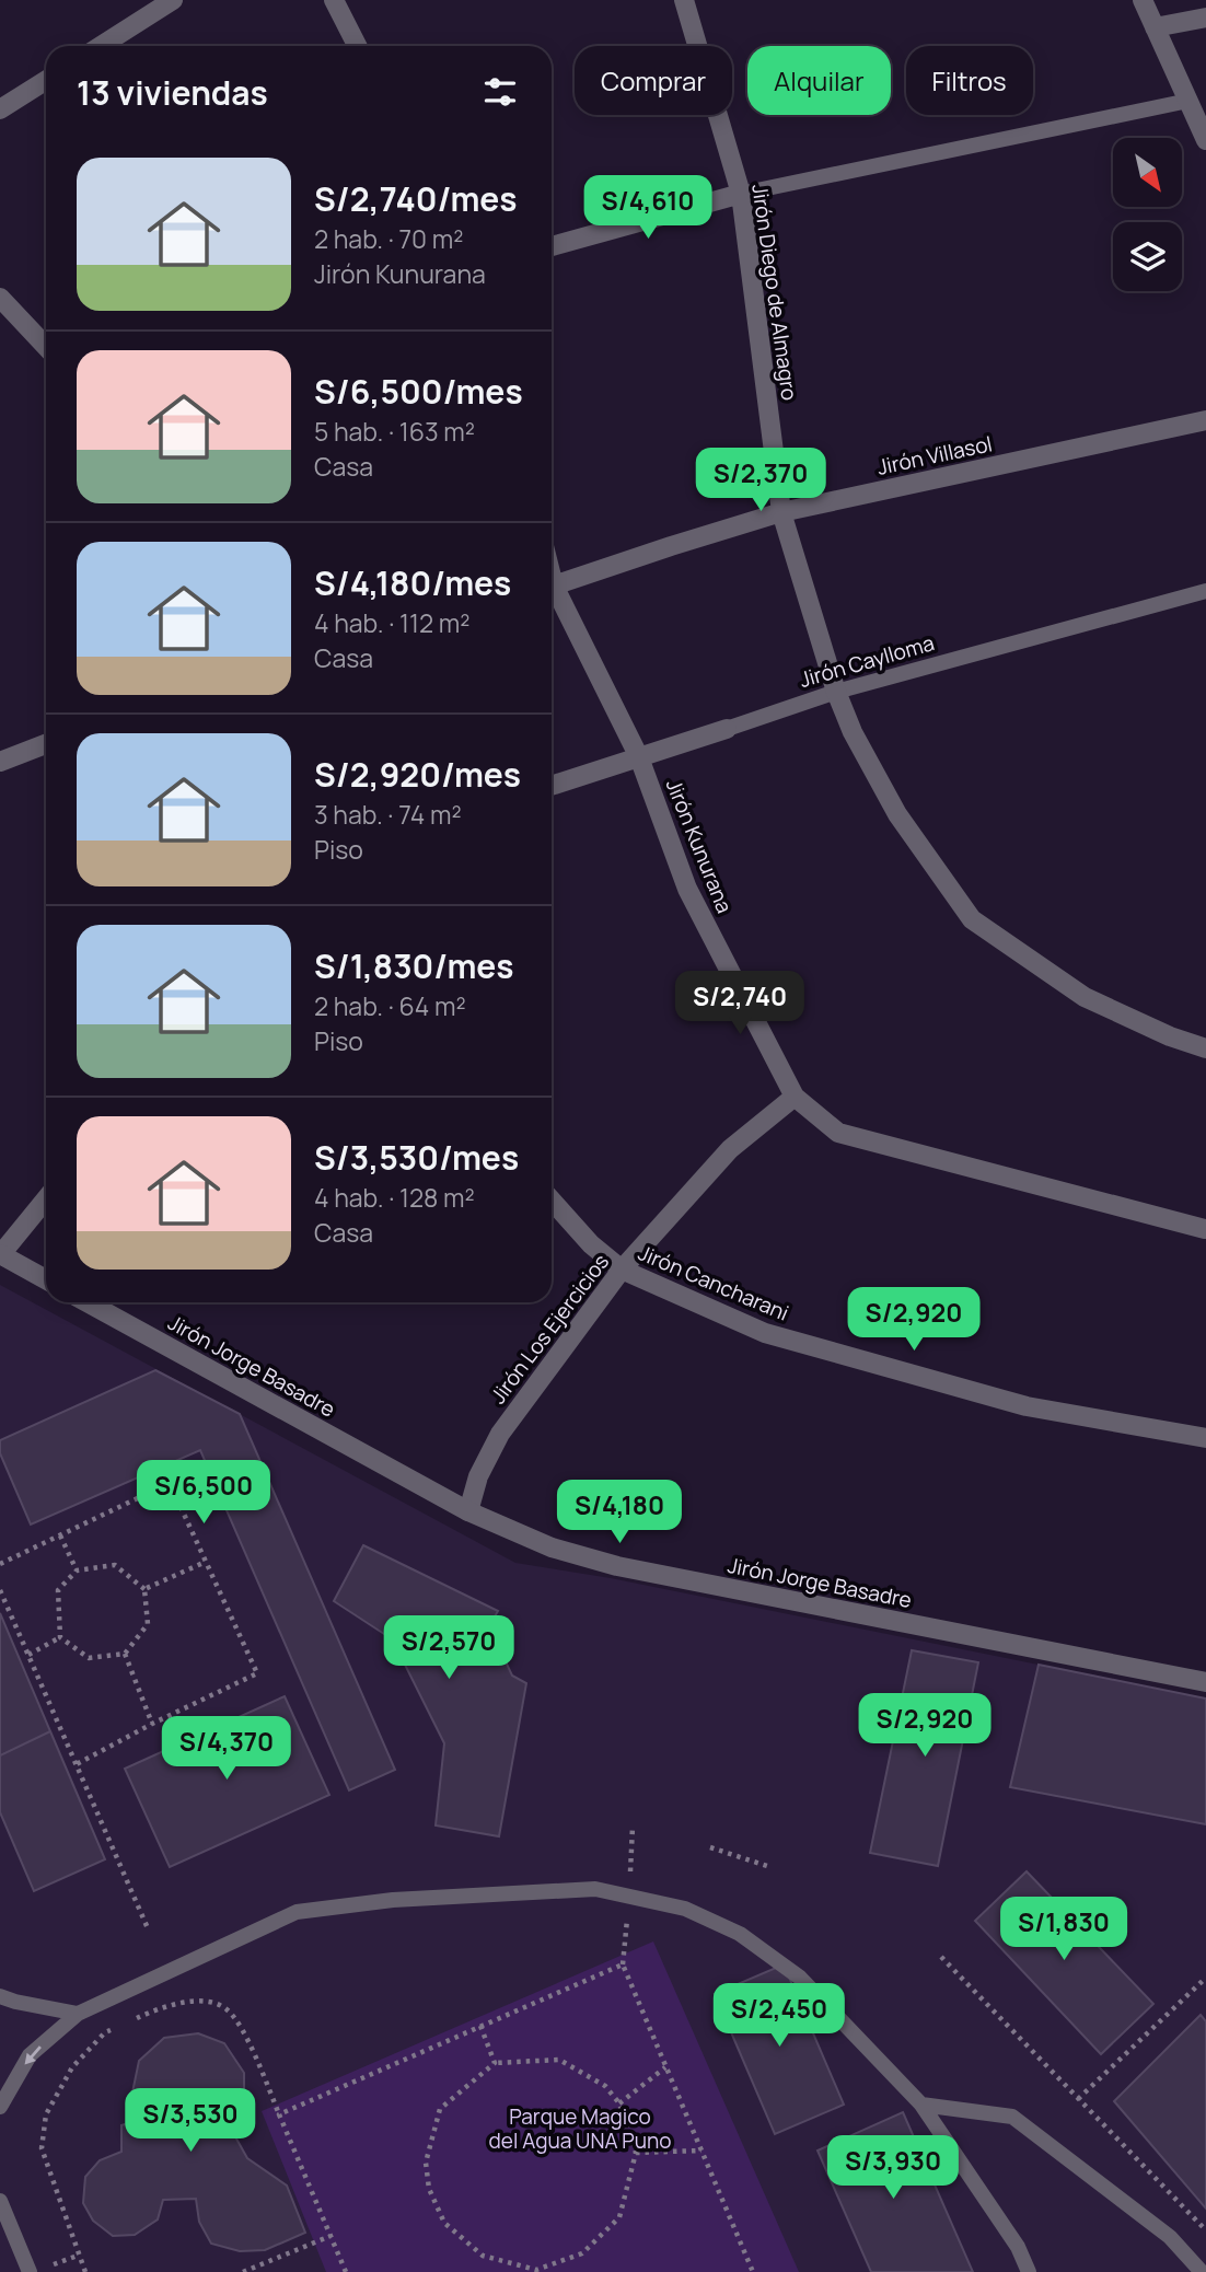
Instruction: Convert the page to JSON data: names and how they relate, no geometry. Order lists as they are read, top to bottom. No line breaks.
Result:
{"streets":{"street":["Jirón Diego de Almagro","Jirón Villasol","Jirón Caylloma","Jirón Kunurana","Jirón Cancharani","Jirón Los Ejercicios","Jirón Jorge Basadre"]},"crossings":[["Jirón Diego de Almagro","Jirón Villasol"],["Jirón Diego de Almagro","Jirón Caylloma"],["Jirón Caylloma","Jirón Kunurana"],["Jirón Kunurana","Jirón Los Ejercicios"],["Jirón Cancharani","Jirón Los Ejercicios"],["Jirón Los Ejercicios","Jirón Jorge Basadre"]],"parks":["Parque Magico del Agua UNA Puno"],"north":"bottom right","page":{"chip":["Comprar","Alquilar","Filtros"],"heading":"13 viviendas","list":[{"name":"S/2,740/mes","note":"2 hab. · 70 m² · Jirón Kunurana"},{"name":"S/6,500/mes","note":"5 hab. · 163 m² · Casa"},{"name":"S/4,180/mes","note":"4 hab. · 112 m² · Casa"},{"name":"S/2,920/mes","note":"3 hab. · 74 m² · Piso"},{"name":"S/1,830/mes","note":"2 hab. · 64 m² · Piso"},{"name":"S/3,530/mes","note":"4 hab. · 128 m² · Casa"}],"price":["S/4,610","S/2,370","S/2,740","S/2,920","S/6,500","S/4,180","S/2,570","S/2,920","S/4,370","S/1,830","S/2,450","S/3,530","S/3,930"]}}
